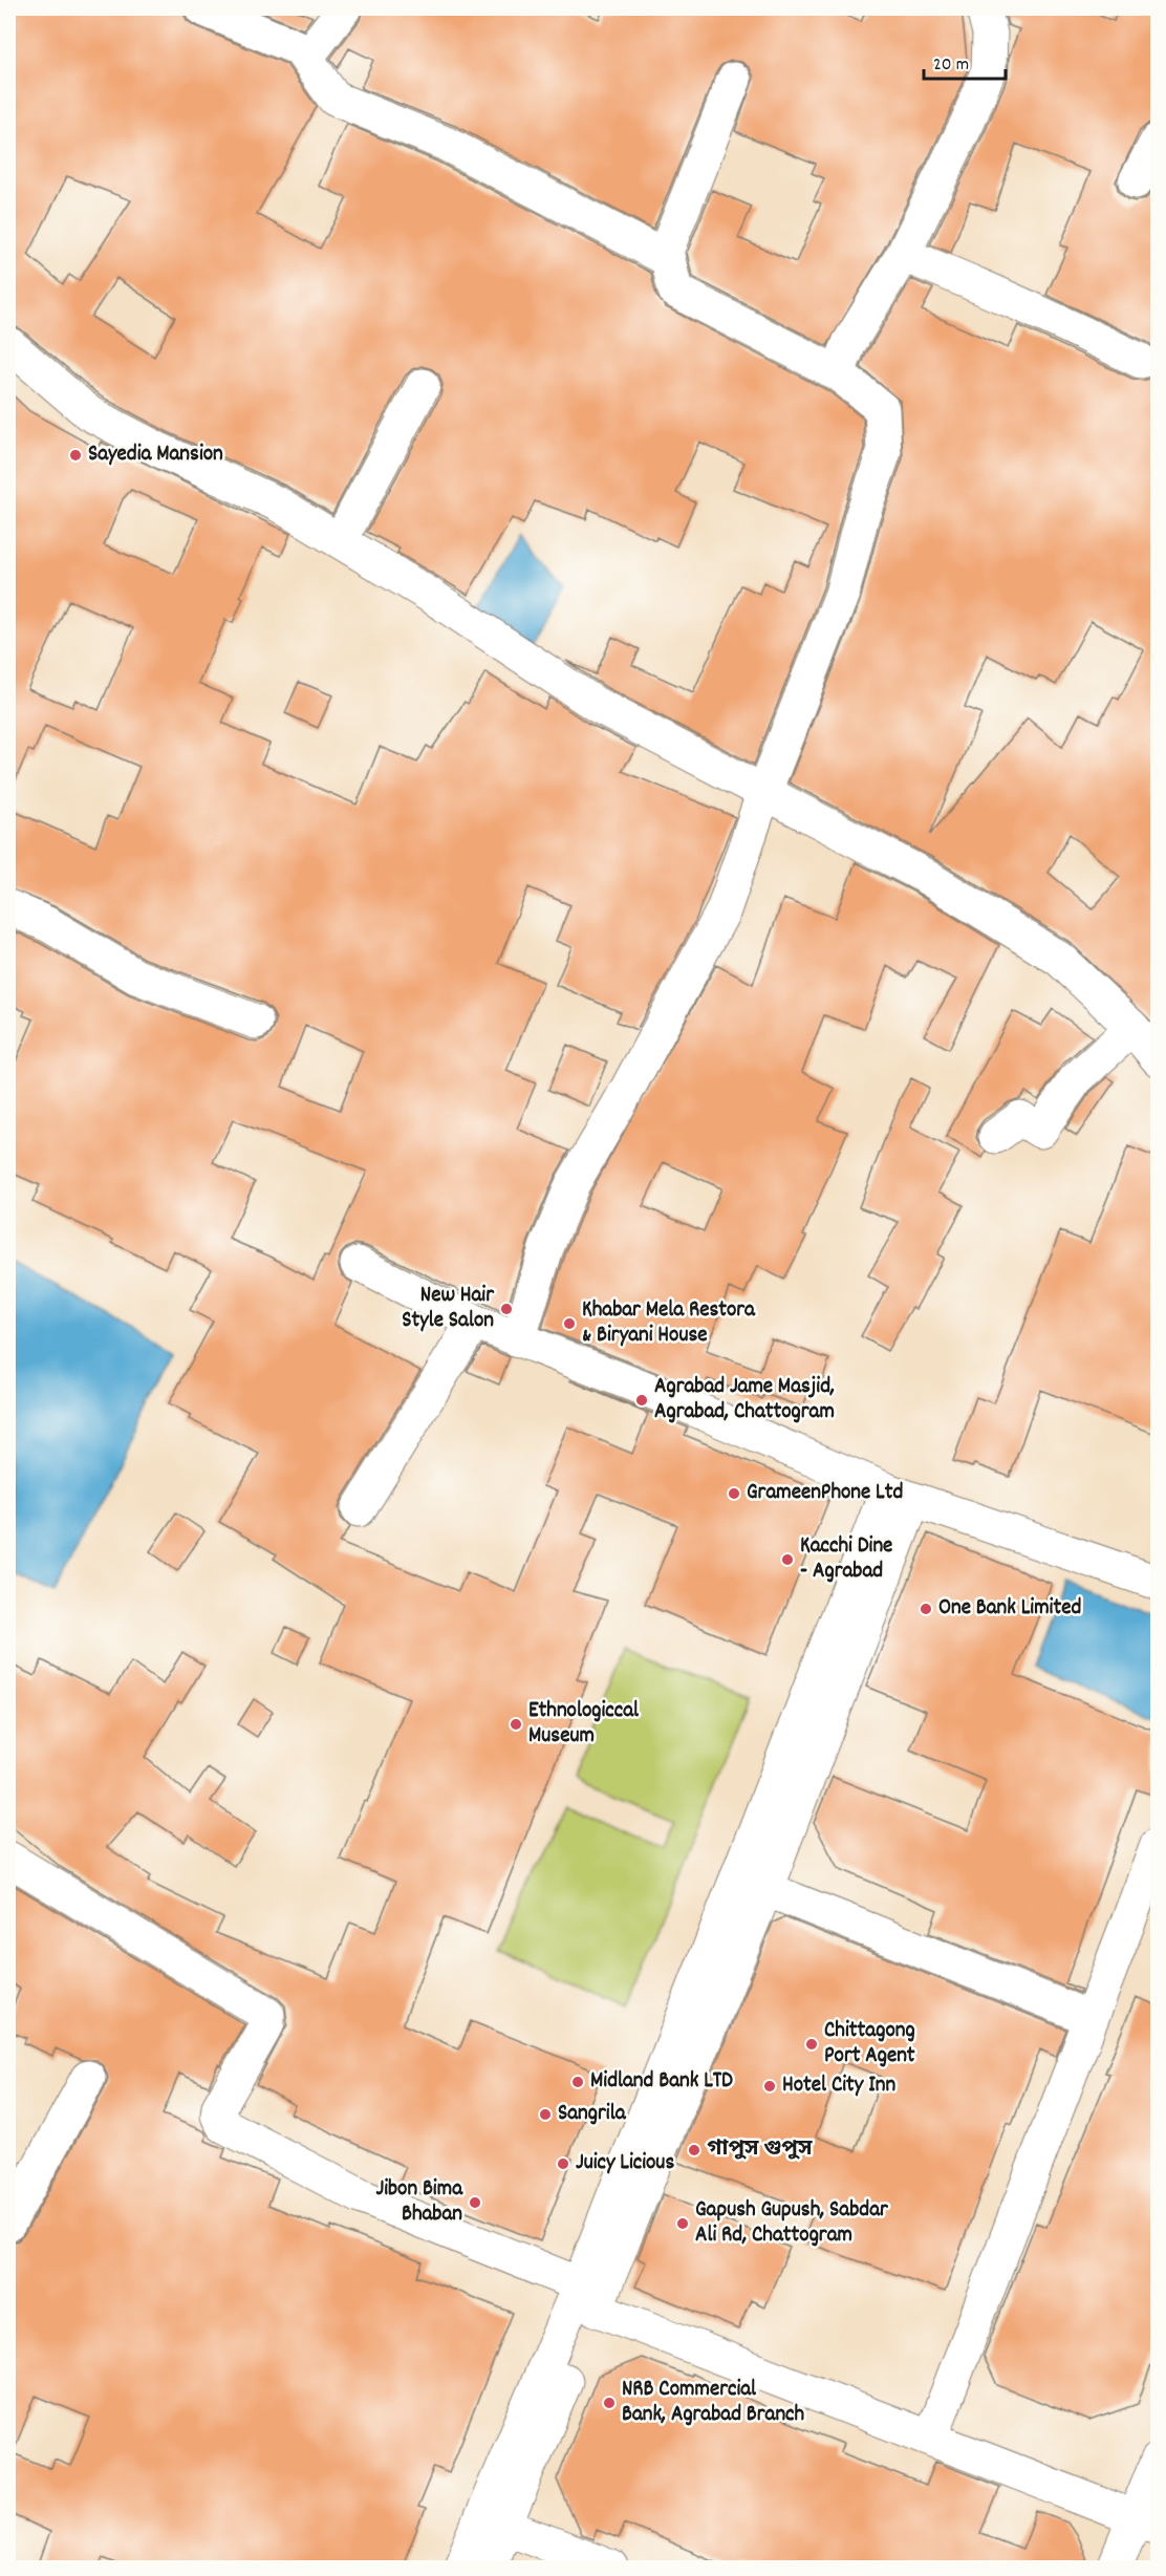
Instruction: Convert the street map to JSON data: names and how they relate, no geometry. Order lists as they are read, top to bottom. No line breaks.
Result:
{"places":["Sayedia Mansion","New Hair Style Salon","Khabar Mela Restora & Biryani House","Agrabad Jame Masjid, Agrabad, Chattogram","GrameenPhone Ltd","Kacchi Dine - Agrabad","One Bank Limited","Ethnologiccal Museum","Chittagong Port Agent","Midland Bank LTD","Hotel City Inn","Sangrila","গাপুস গুপুস","Juicy Licious","Jibon Bima Bhaban","Gapush Gupush, Sabdar Ali Rd, Chattogram","NRB Commercial Bank, Agrabad Branch"],"scale_bar":"20 m"}
